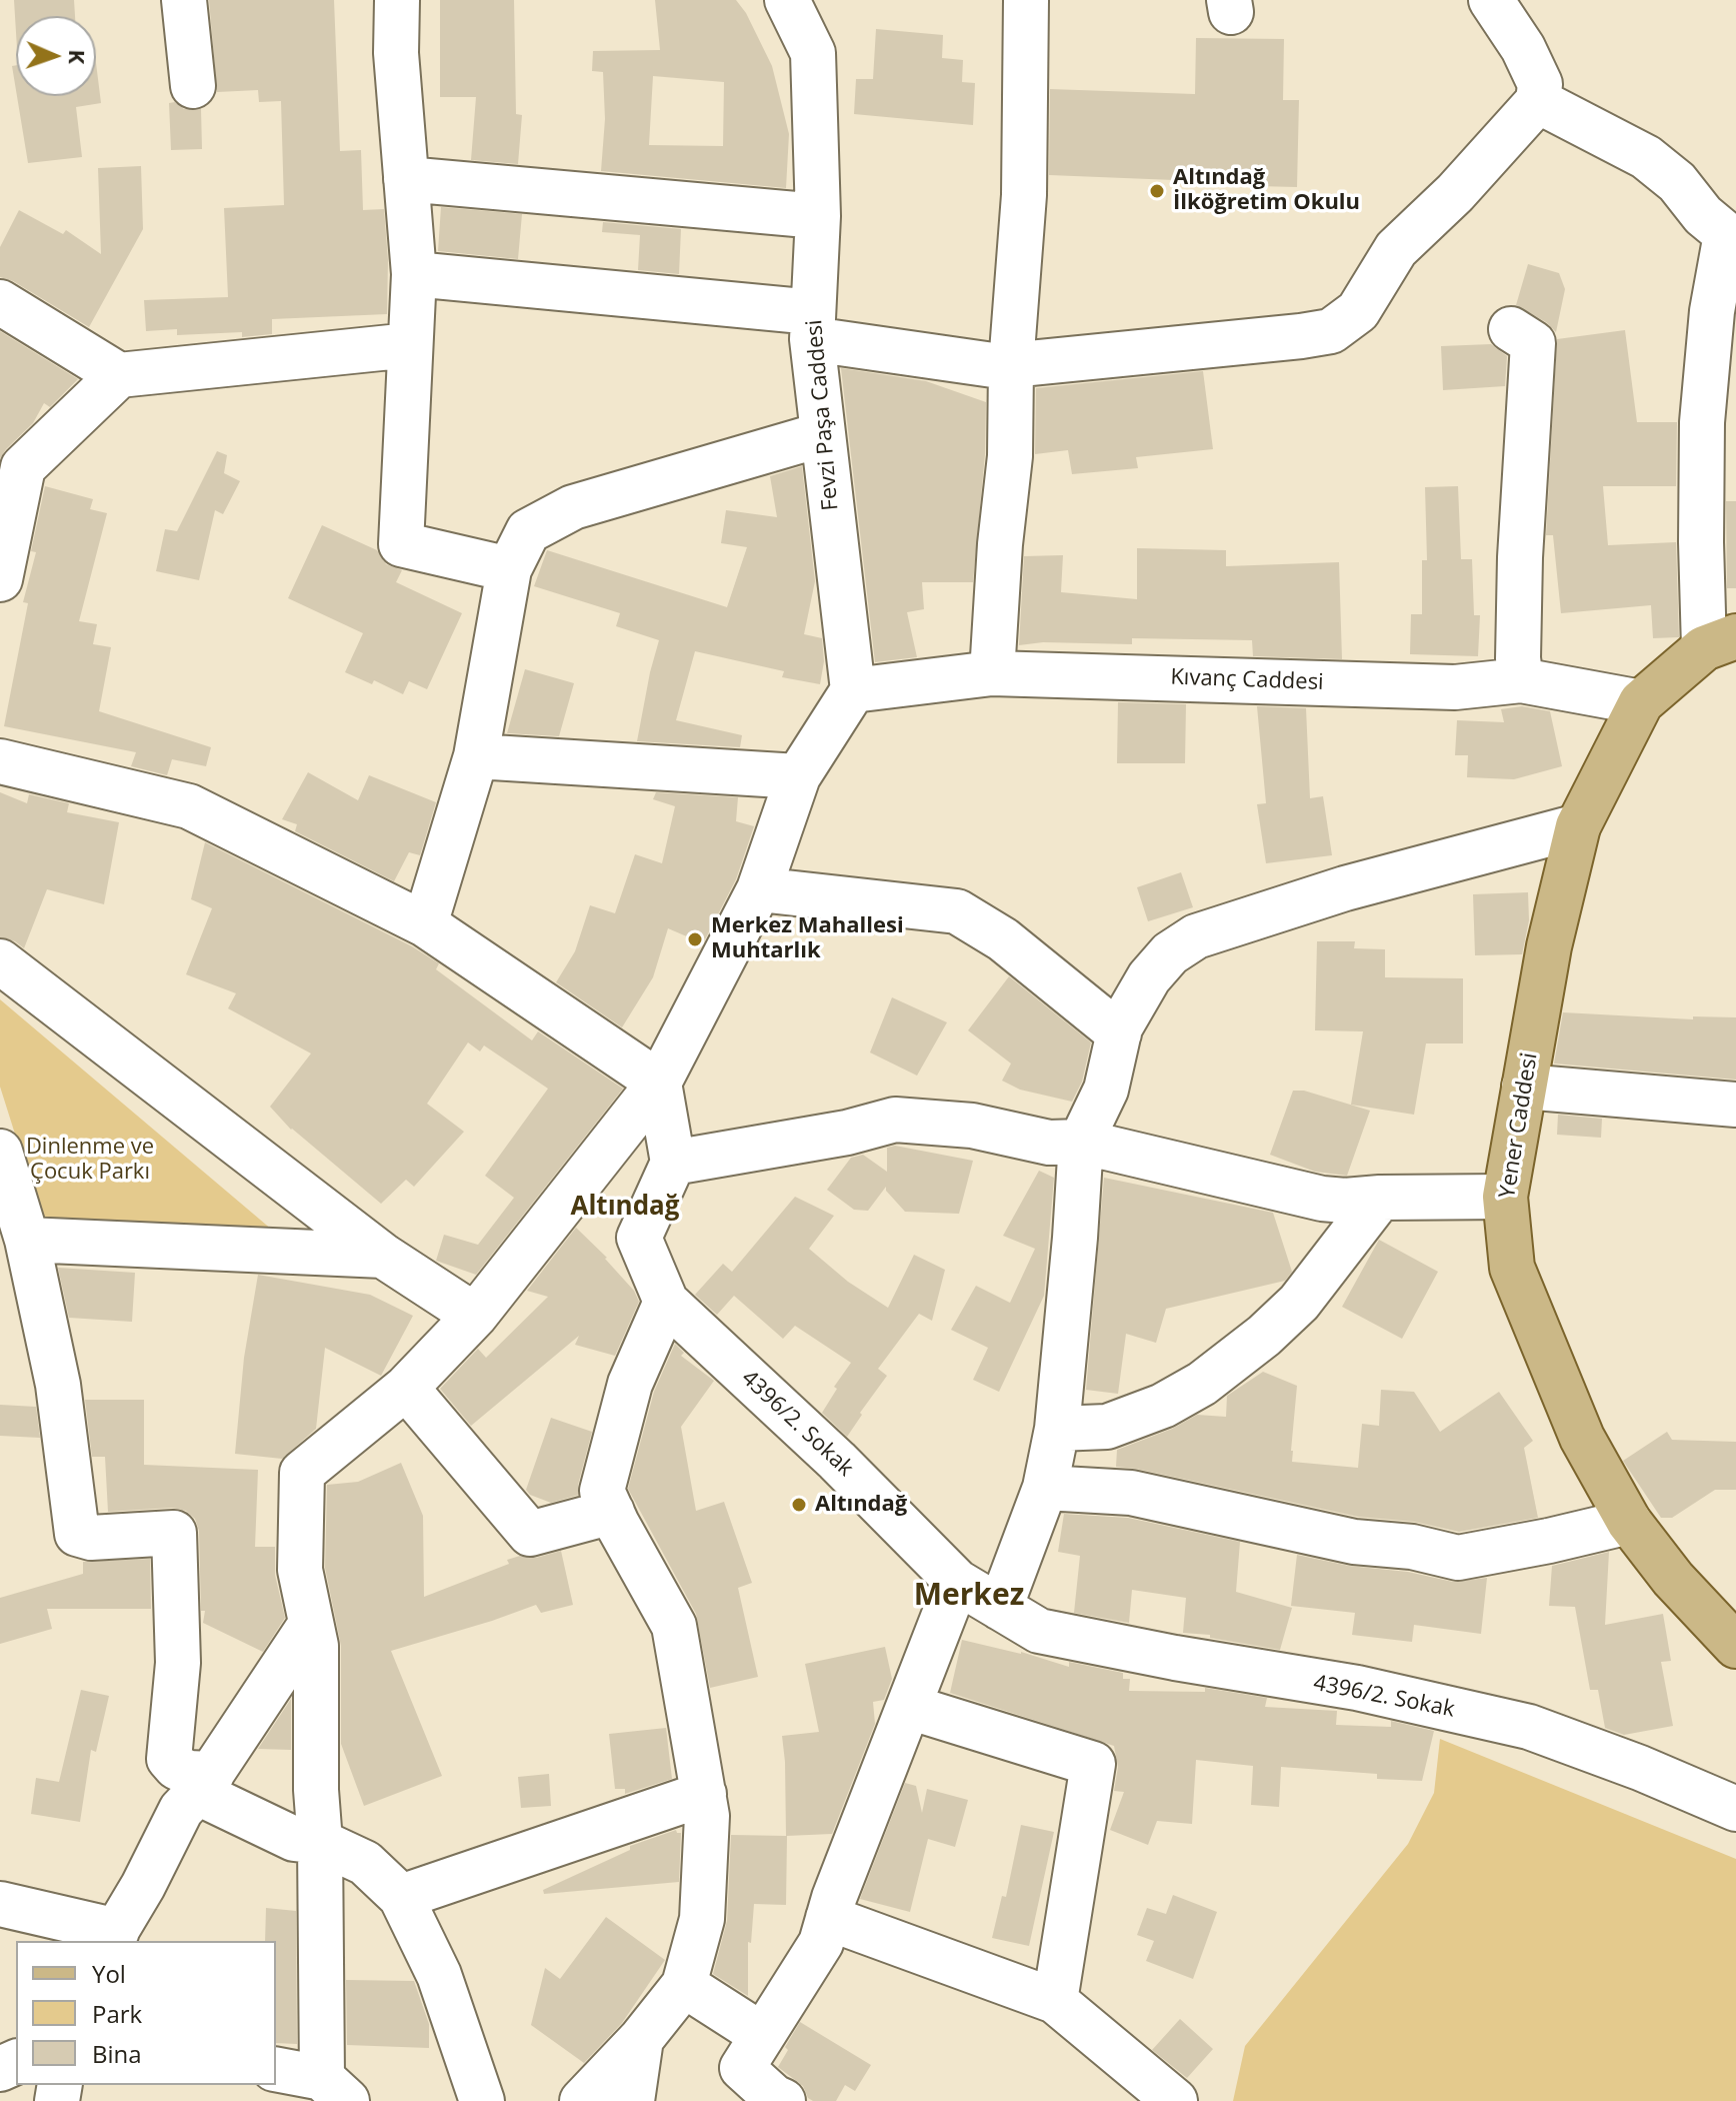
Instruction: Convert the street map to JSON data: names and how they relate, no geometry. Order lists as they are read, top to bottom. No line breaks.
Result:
{"streets":{"main road":["Yener Caddesi"],"street":["Fevzi Paşa Caddesi","Kıvanç Caddesi","4396/2. Sokak"]},"crossings":[["Fevzi Paşa Caddesi","Kıvanç Caddesi"],["Kıvanç Caddesi","Yener Caddesi"]],"districts":["Altındağ","Merkez"],"parks":["Dinlenme ve Çocuk Parkı"],"places":["Altındağ İlköğretim Okulu","Merkez Mahallesi Muhtarlık","Altındağ"],"legend":["Yol","Park","Bina"],"north":"right"}
